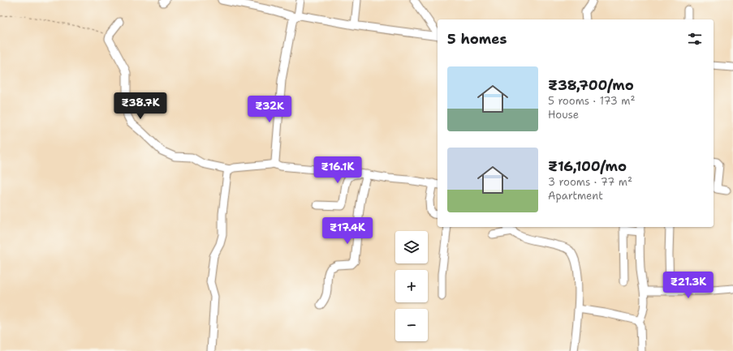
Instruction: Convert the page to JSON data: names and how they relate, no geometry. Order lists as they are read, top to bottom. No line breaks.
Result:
{"page":{"heading":"5 homes","list":[{"name":"₹38,700/mo","note":"5 rooms · 173 m² · House"},{"name":"₹16,100/mo","note":"3 rooms · 77 m² · Apartment"}],"price":["₹38.7K","₹32K","₹16.1K","₹17.4K","₹21.3K"],"map_buttons":["+","−"]}}
